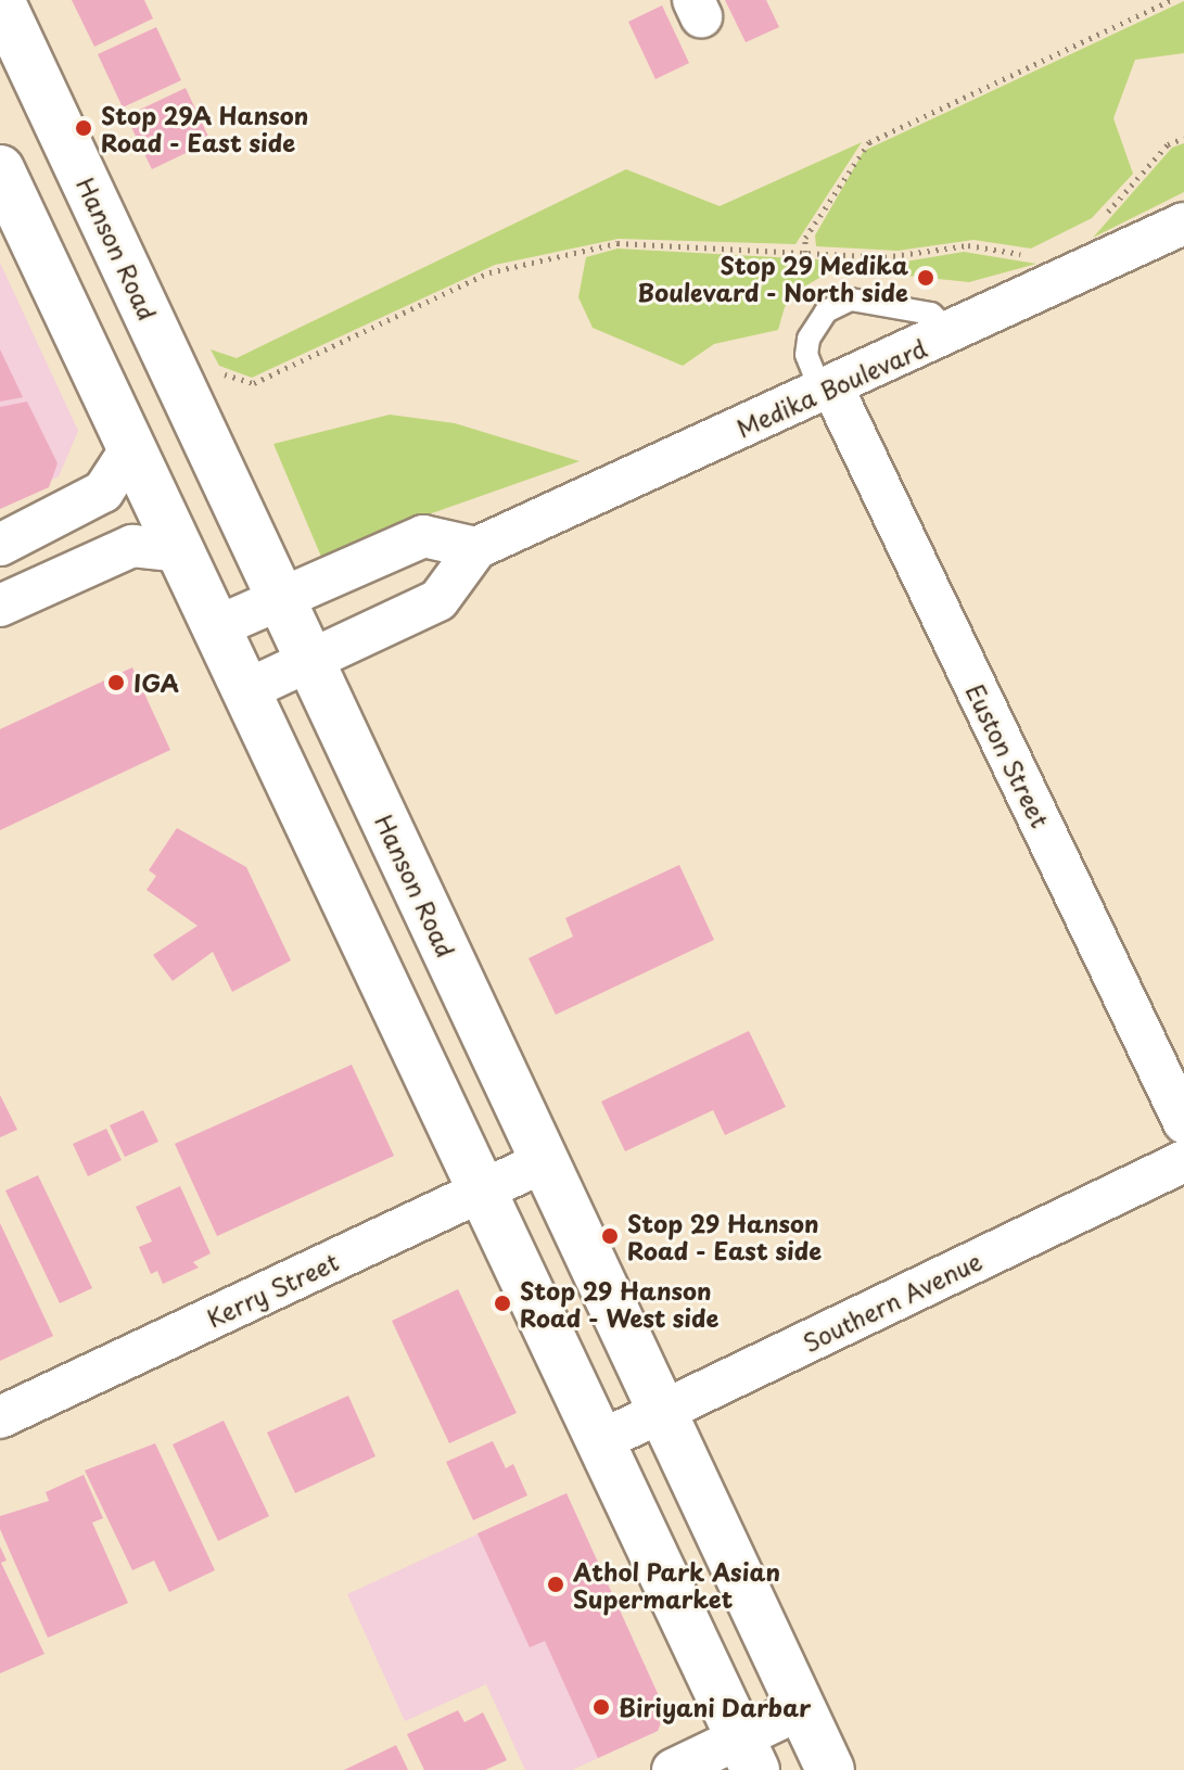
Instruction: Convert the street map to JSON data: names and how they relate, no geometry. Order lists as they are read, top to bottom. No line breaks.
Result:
{"streets":{"main road":["Hanson Road"],"street":["Medika Boulevard","Euston Street","Kerry Street","Southern Avenue"]},"crossings":[["Hanson Road","Medika Boulevard"],["Hanson Road","Kerry Street"],["Hanson Road","Southern Avenue"],["Medika Boulevard","Euston Street"]],"places":["Stop 29A Hanson Road - East side","Stop 29 Medika Boulevard - North side","IGA","Stop 29 Hanson Road - East side","Stop 29 Hanson Road - West side","Athol Park Asian Supermarket","Biriyani Darbar"]}
